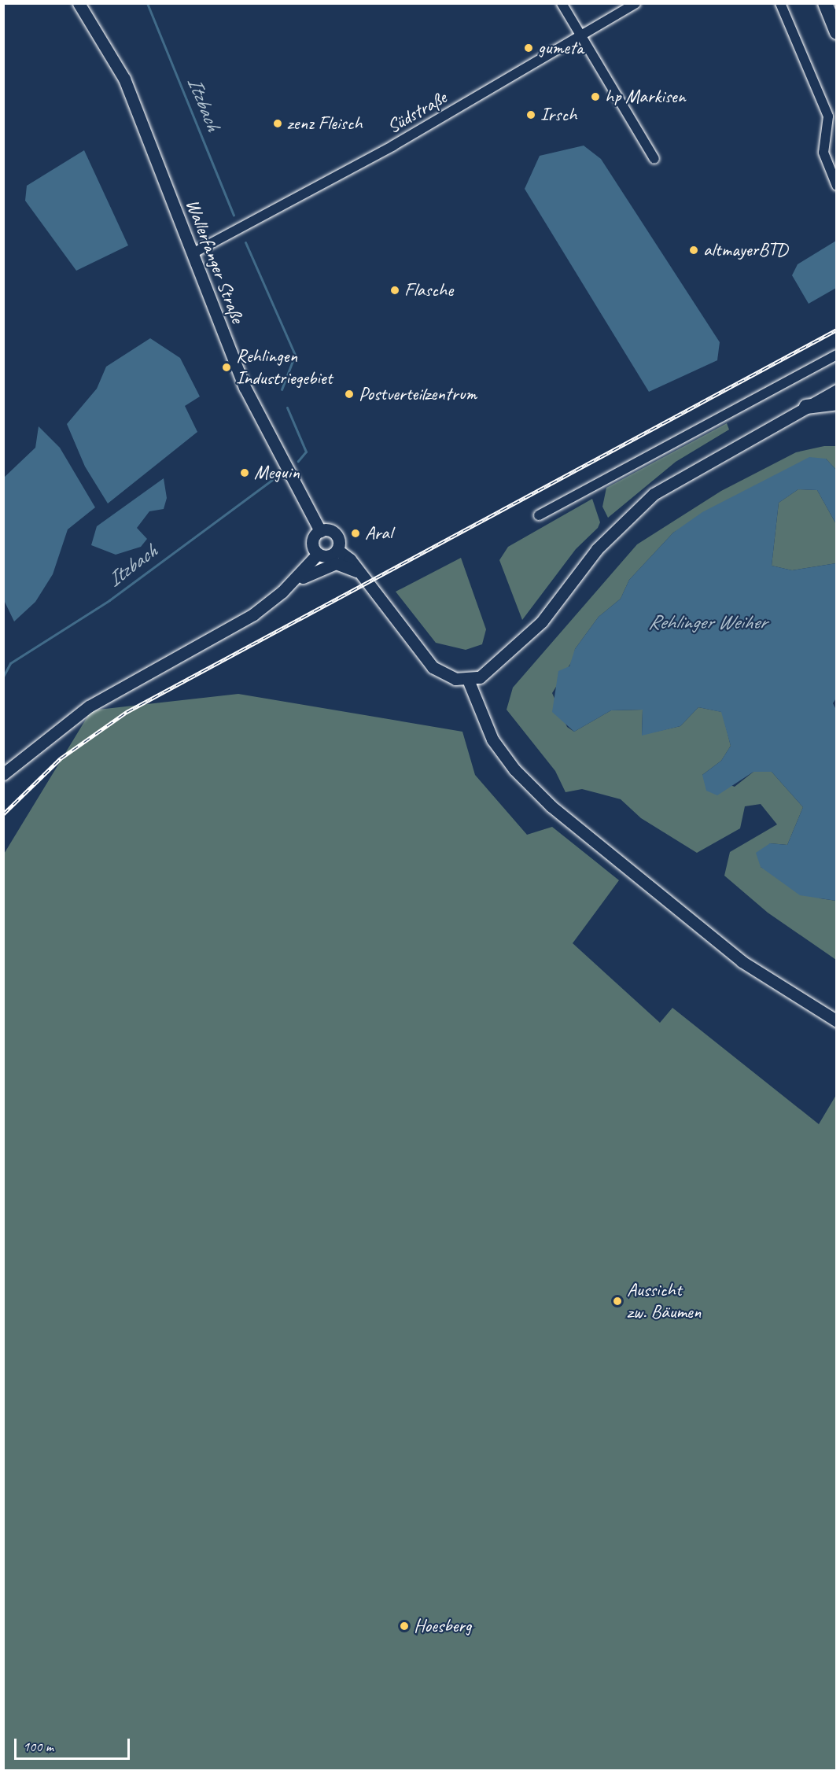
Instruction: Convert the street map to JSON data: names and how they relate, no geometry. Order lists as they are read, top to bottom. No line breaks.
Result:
{"streets":{"main road":["Wallerfanger Straße"],"street":["Südstraße"]},"crossings":[["Südstraße","Wallerfanger Straße"]],"water":["Itzbach","Rehlinger Weiher"],"places":["gumeta","hp Markisen","Irsch","zenz Fleisch","altmayerBTD","Flasche","Rehlingen Industriegebiet","Postverteilzentrum","Meguin","Aral","Aussicht zw. Bäumen","Hoesberg"],"scale_bar":"100 m"}
